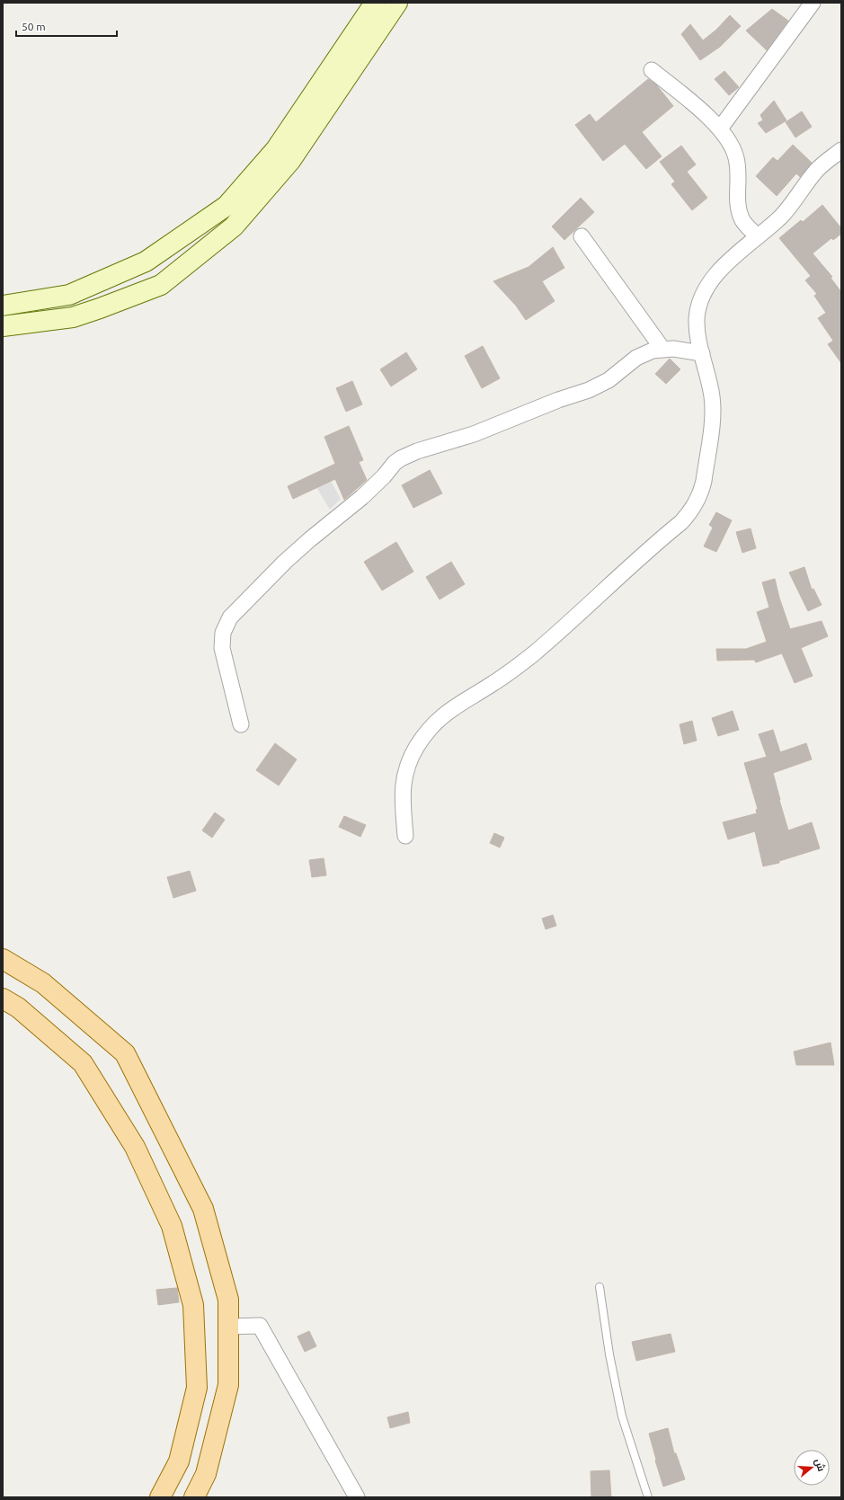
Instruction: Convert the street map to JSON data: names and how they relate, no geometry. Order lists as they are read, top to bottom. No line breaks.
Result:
{"scale_bar":"50 m","north":"right"}
